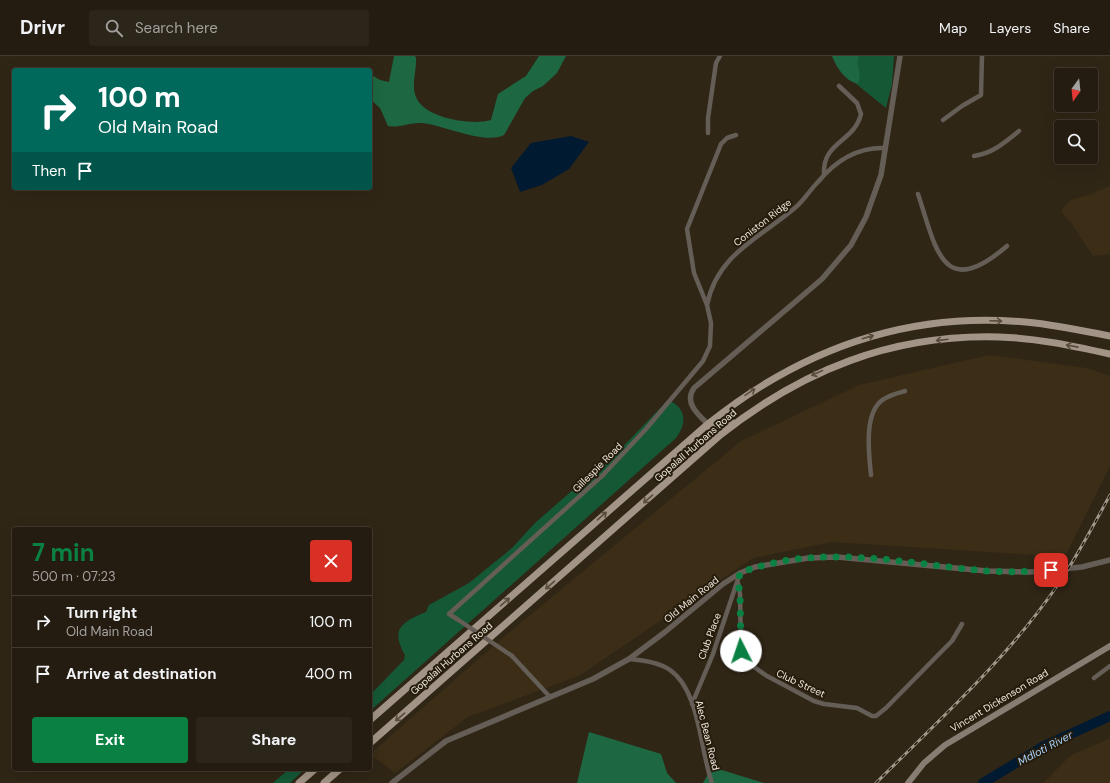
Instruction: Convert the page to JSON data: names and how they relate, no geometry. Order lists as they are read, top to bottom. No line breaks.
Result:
{"streets":{"main road":["Gopalall Hurbans Road","Vincent Dickenson Road"],"street":["Coniston Ridge","Gillespie Road","Old Main Road","Club Place","Club Street","Alec Bean Road"]},"crossings":[["Coniston Ridge","Gillespie Road"],["Gillespie Road","Old Main Road"],["Old Main Road","Club Place"],["Old Main Road","Alec Bean Road"],["Club Place","Club Street"],["Club Place","Alec Bean Road"]],"water":["Mdloti River"],"north":"bottom","page":{"header":"Drivr","search":"Search here","nav":["Map","Layers","Share"],"turn":["100 m","Old Main Road"],"then":"Then","heading":["7 min","500 m · 07:23"],"list":[{"name":"Turn right","note":"Old Main Road","value":"100 m"},{"name":"Arrive at destination","value":"400 m"}],"buttons":["Exit","Share"]}}
